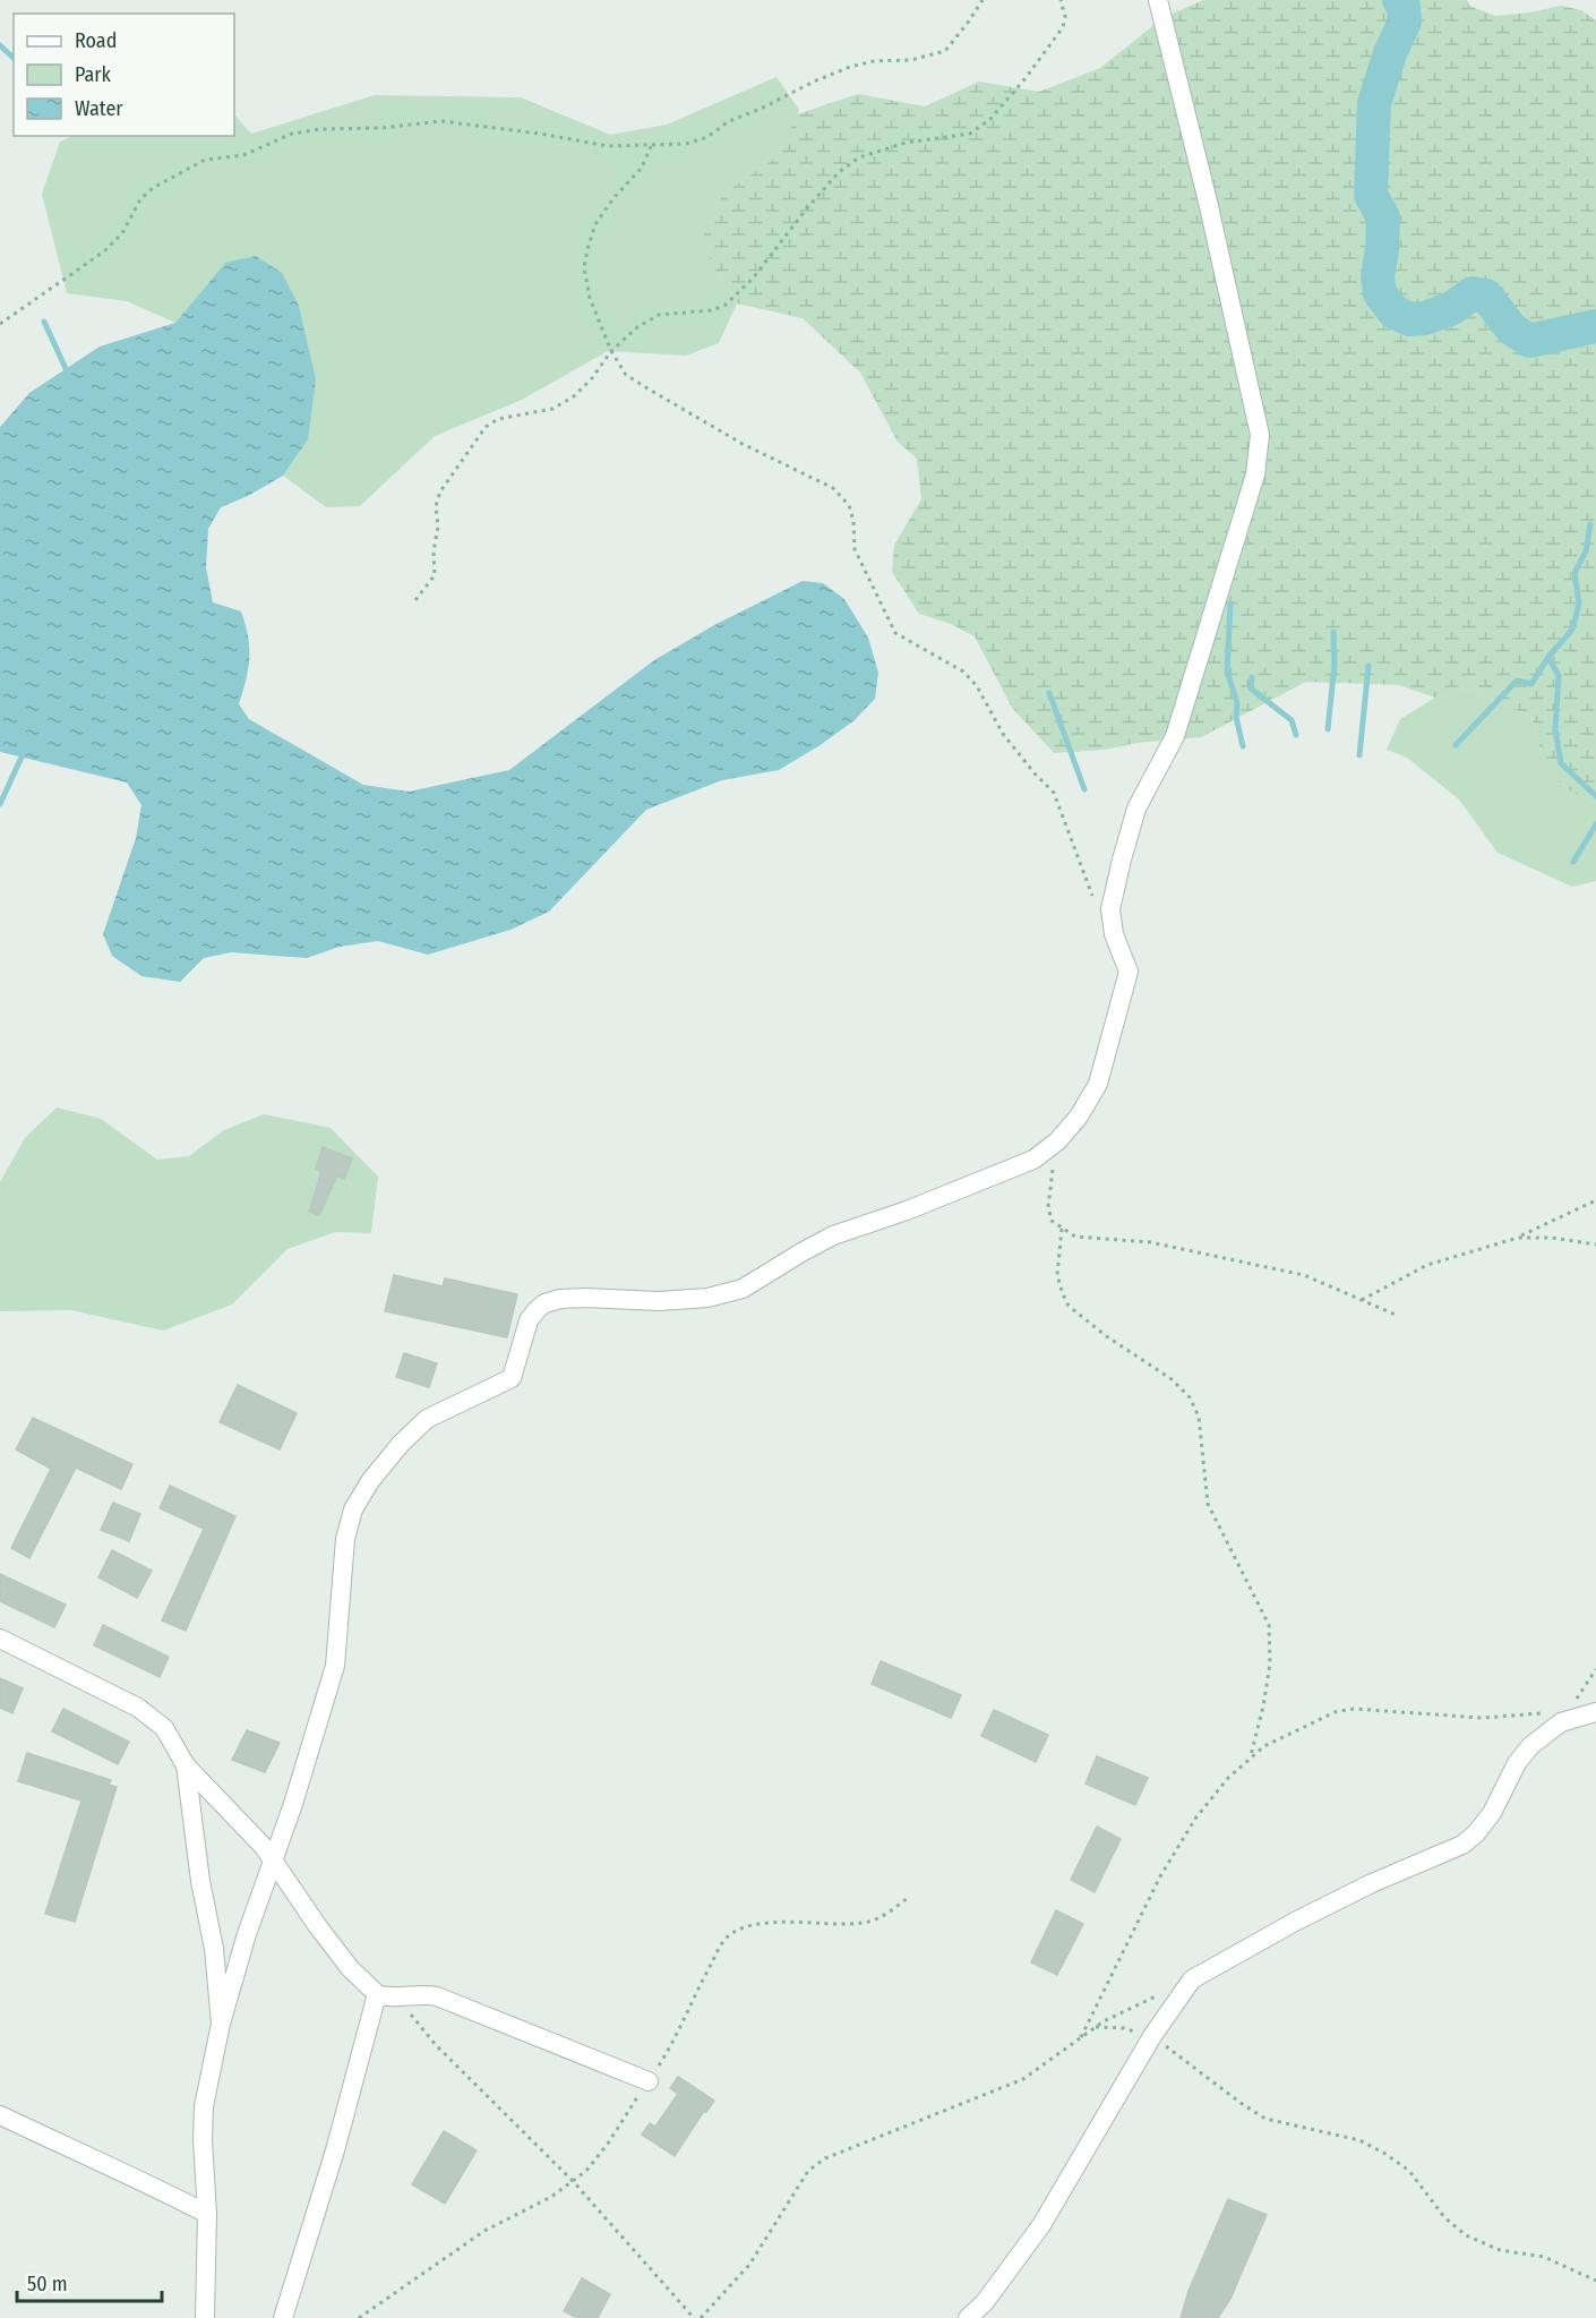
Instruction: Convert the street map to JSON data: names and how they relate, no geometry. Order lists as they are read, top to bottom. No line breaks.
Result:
{"legend":["Road","Park","Water"],"scale_bar":"50 m"}
